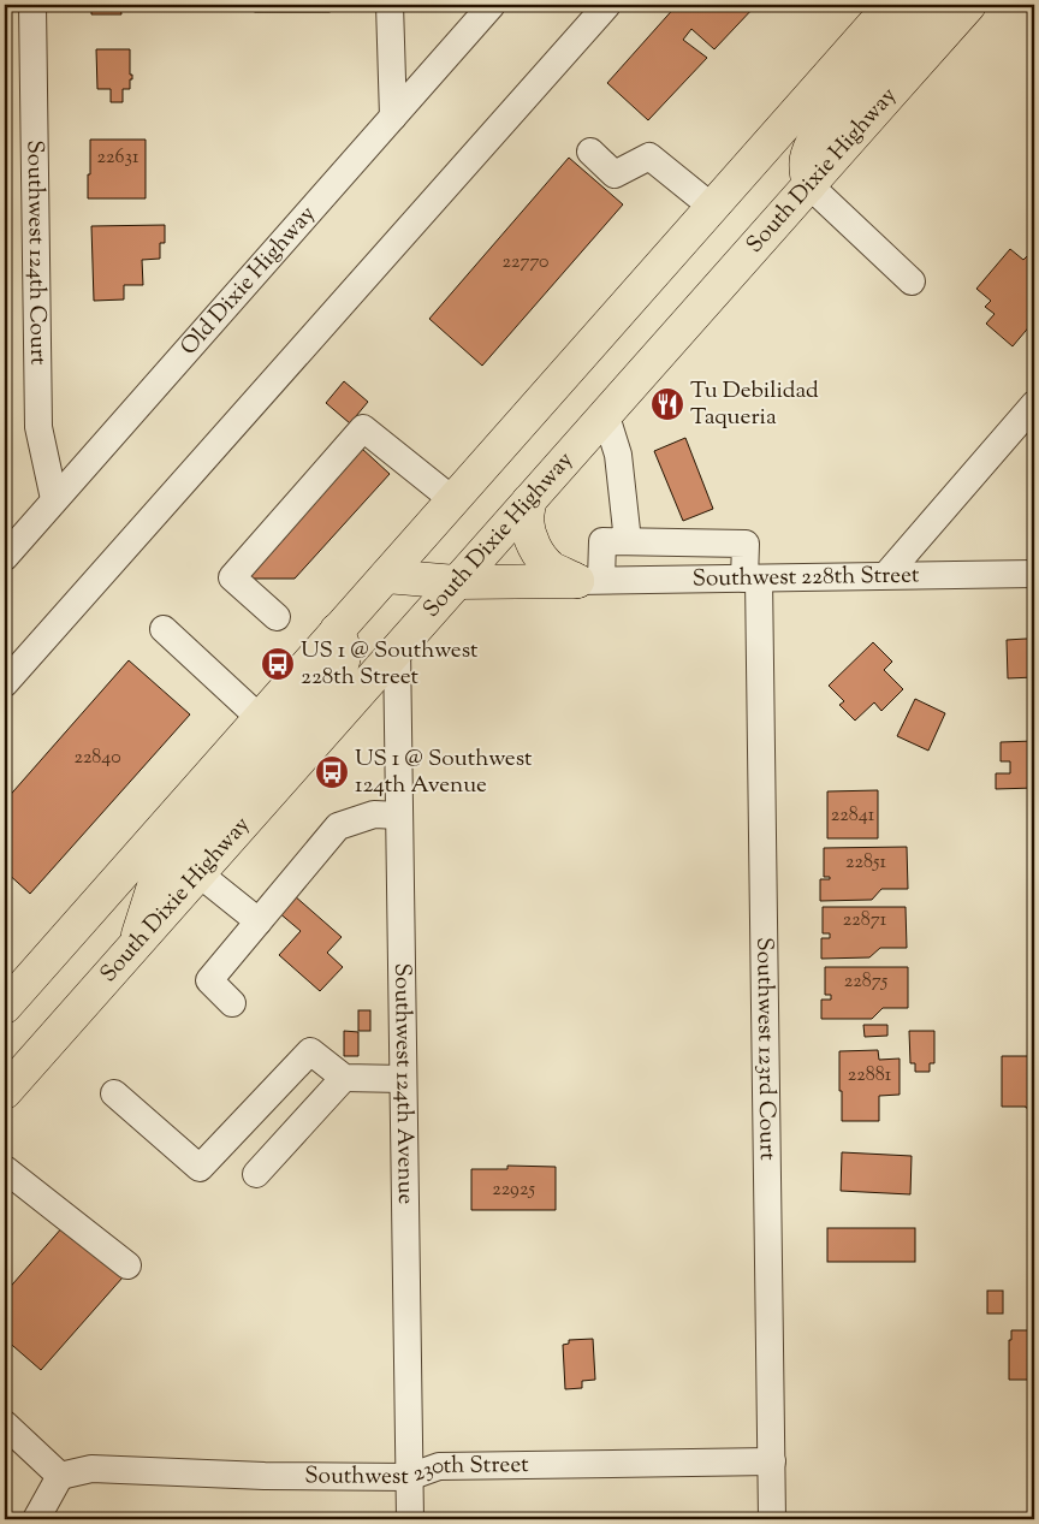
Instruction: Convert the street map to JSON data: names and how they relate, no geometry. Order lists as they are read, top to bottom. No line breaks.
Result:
{"streets":{"highway":["South Dixie Highway"],"street":["Southwest 124th Court","Old Dixie Highway","Southwest 228th Street","Southwest 123rd Court","Southwest 124th Avenue","Southwest 230th Street"]},"crossings":[["South Dixie Highway","Southwest 124th Avenue"],["Southwest 124th Court","Old Dixie Highway"],["Southwest 228th Street","Southwest 123rd Court"],["Southwest 123rd Court","Southwest 230th Street"],["Southwest 124th Avenue","Southwest 230th Street"]],"places":{"restaurant":["Tu Debilidad Taqueria"],"bus stop":["US 1 @ Southwest 228th Street","US 1 @ Southwest 124th Avenue"]},"house_numbers":["22631","22770","22840","22841","22851","22871","22875","22881","22925"]}
